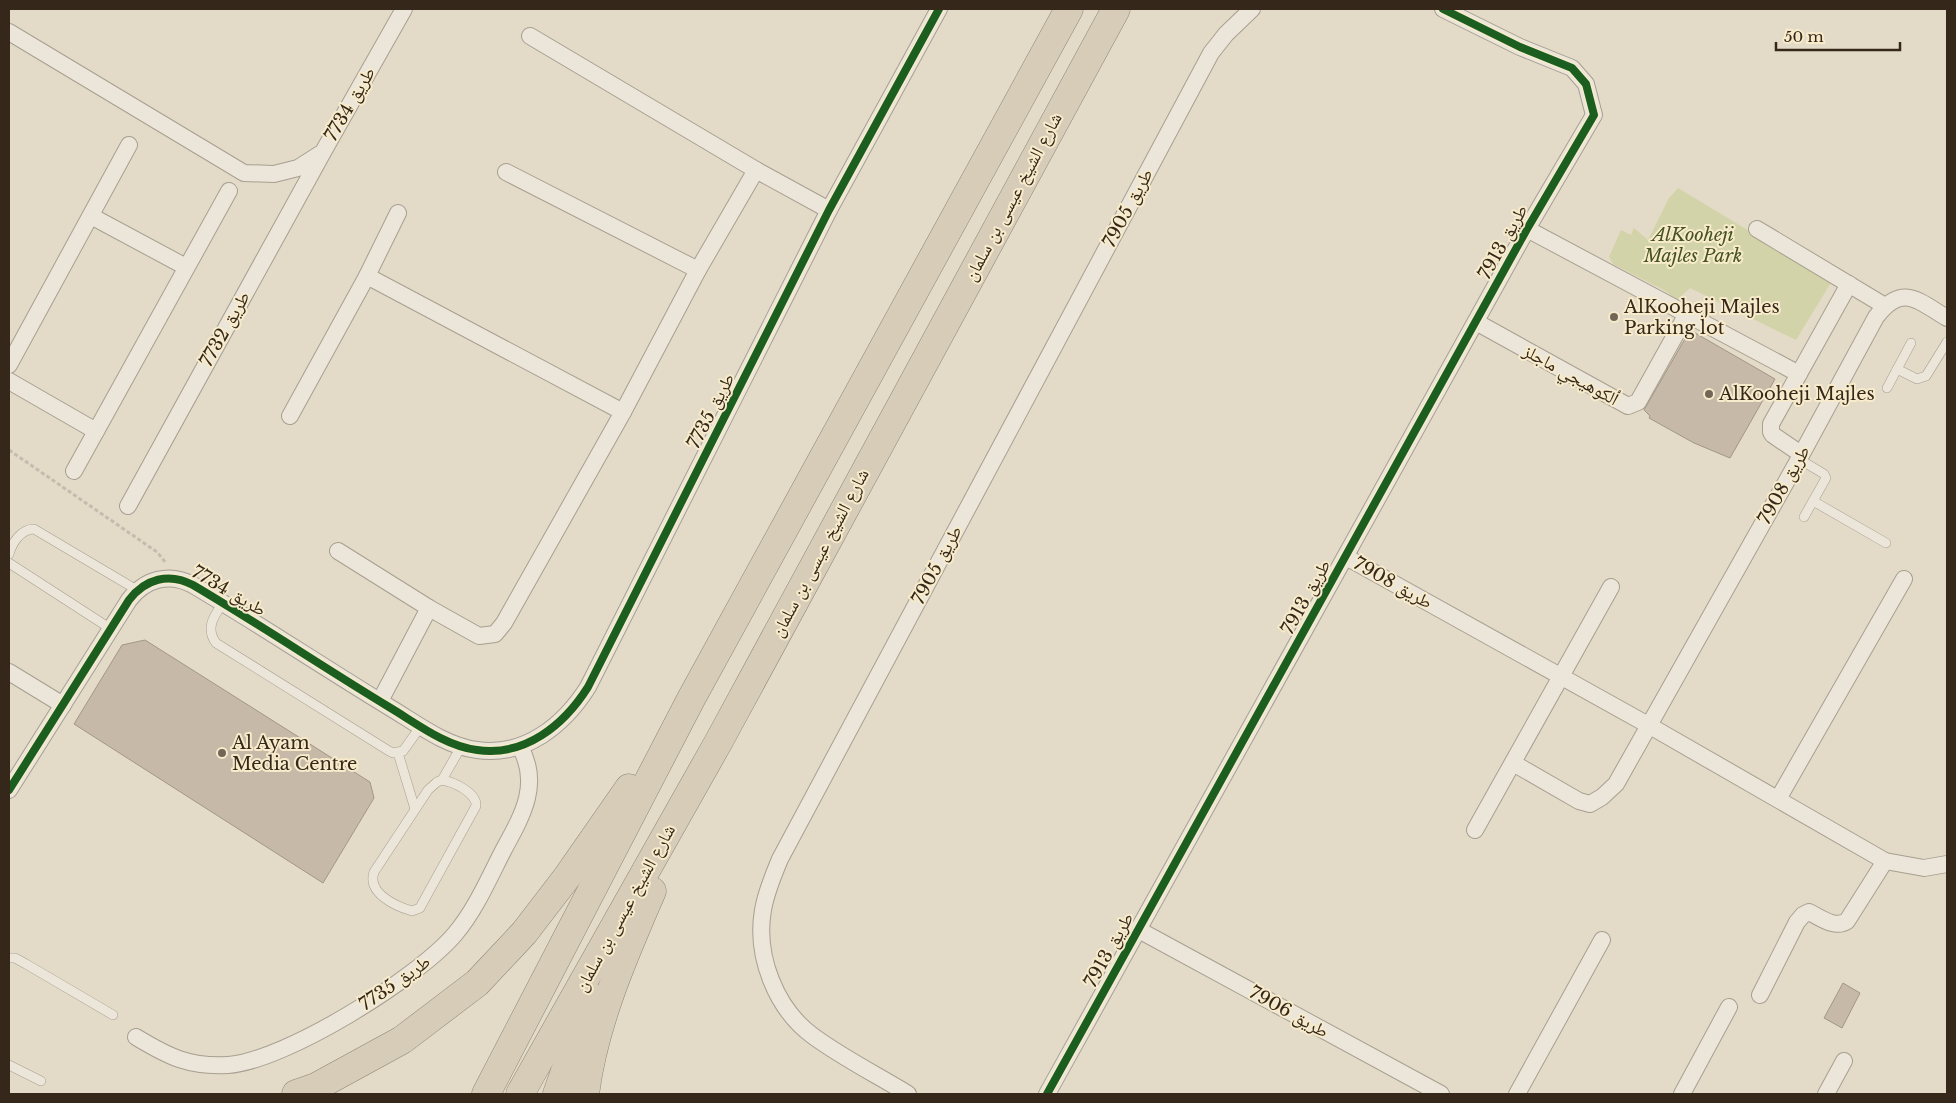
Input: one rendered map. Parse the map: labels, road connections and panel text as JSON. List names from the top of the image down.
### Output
{
  "streets": {
    "highway": ["شارع الشيخ عيسى بن سلمان"],
    "street": [
      "طريق 7734",
      "طريق 7905",
      "طريق 7913",
      "طريق 7732",
      "ألكوهيجي ماجلز",
      "طريق 7735",
      "طريق 7908",
      "طريق 7906"
    ]
  },
  "crossings": [
    ["طريق 7734", "طريق 7732"],
    ["طريق 7734", "طريق 7735"],
    ["طريق 7913", "ألكوهيجي ماجلز"],
    ["طريق 7913", "طريق 7908"],
    ["طريق 7913", "طريق 7906"]
  ],
  "parks": ["AlKooheji Majles Park"],
  "places": ["AlKooheji Majles Parking lot", "AlKooheji Majles", "Al Ayam Media Centre"],
  "scale_bar": "50 m"
}
